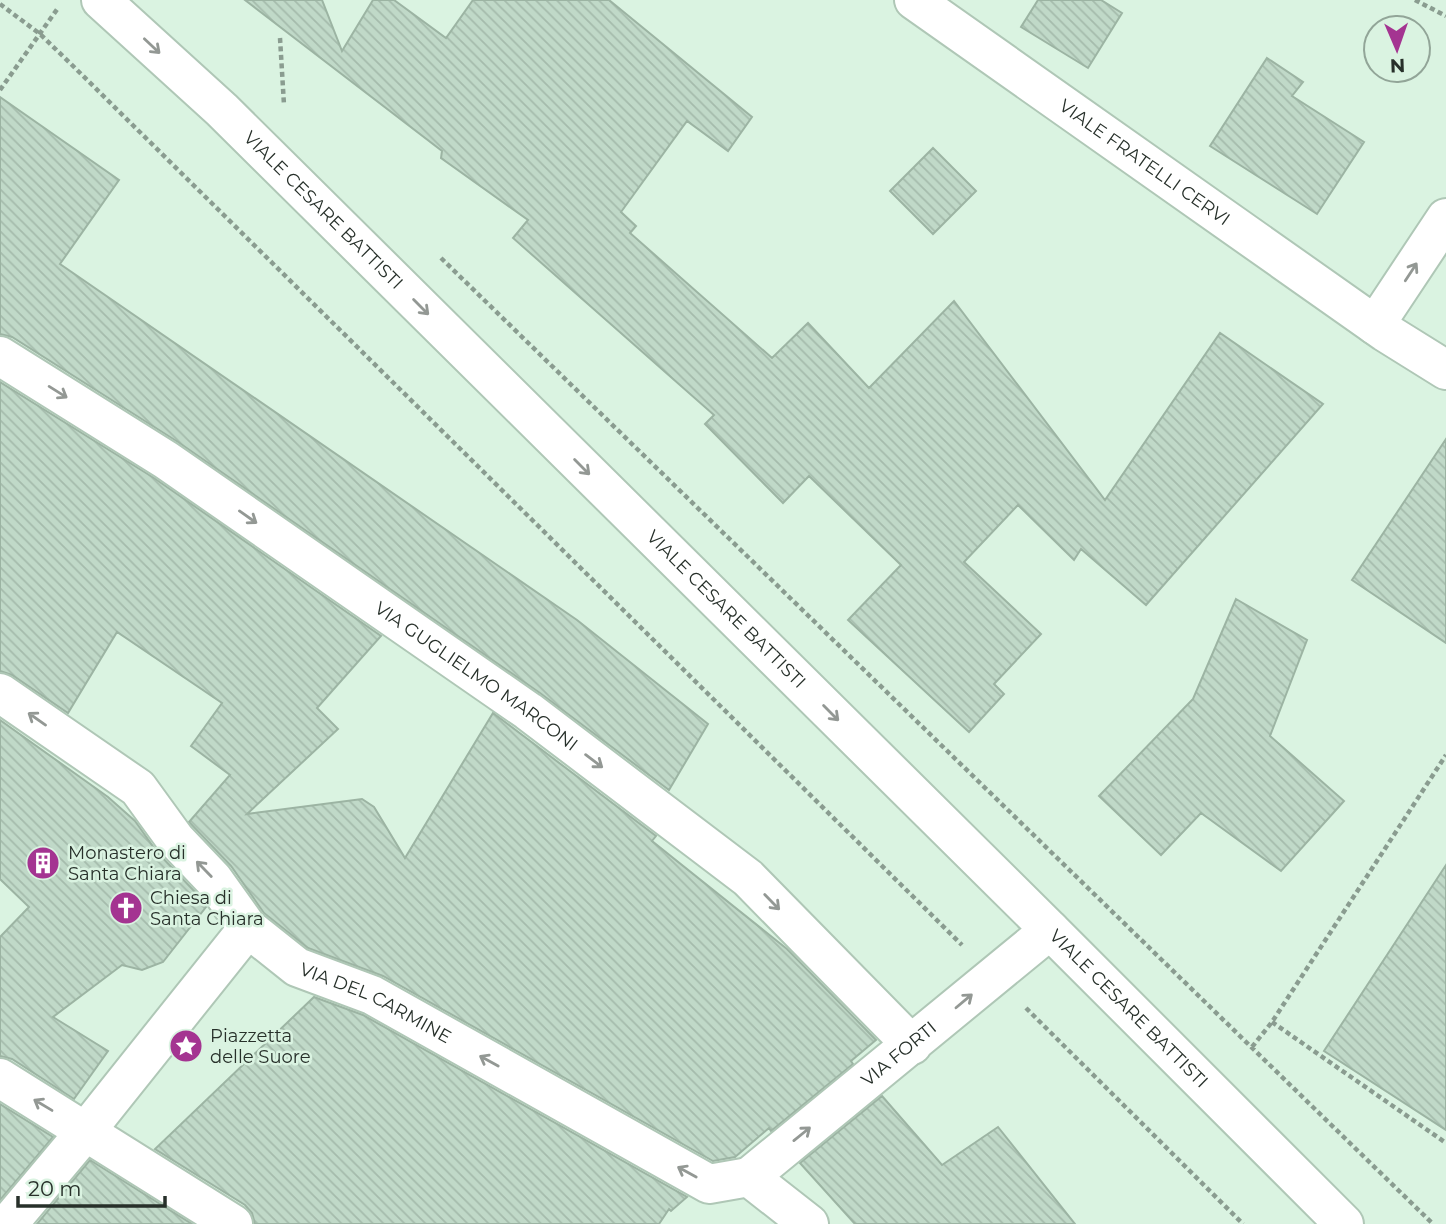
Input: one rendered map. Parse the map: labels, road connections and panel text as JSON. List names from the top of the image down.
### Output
{
  "streets": {
    "street": [
      "VIALE FRATELLI CERVI",
      "VIALE CESARE BATTISTI",
      "VIA GUGLIELMO MARCONI",
      "VIA DEL CARMINE",
      "VIA FORTI"
    ]
  },
  "crossings": [
    ["VIALE CESARE BATTISTI", "VIA FORTI"],
    ["VIA GUGLIELMO MARCONI", "VIA FORTI"],
    ["VIA DEL CARMINE", "VIA FORTI"]
  ],
  "one_way": [
    "VIALE CESARE BATTISTI",
    "VIA GUGLIELMO MARCONI",
    "VIA DEL CARMINE",
    "VIA FORTI"
  ],
  "places": {
    "building": ["Monastero di Santa Chiara"],
    "church": ["Chiesa di Santa Chiara"],
    "place": ["Piazzetta delle Suore"]
  },
  "scale_bar": "20 m",
  "north": "bottom"
}
